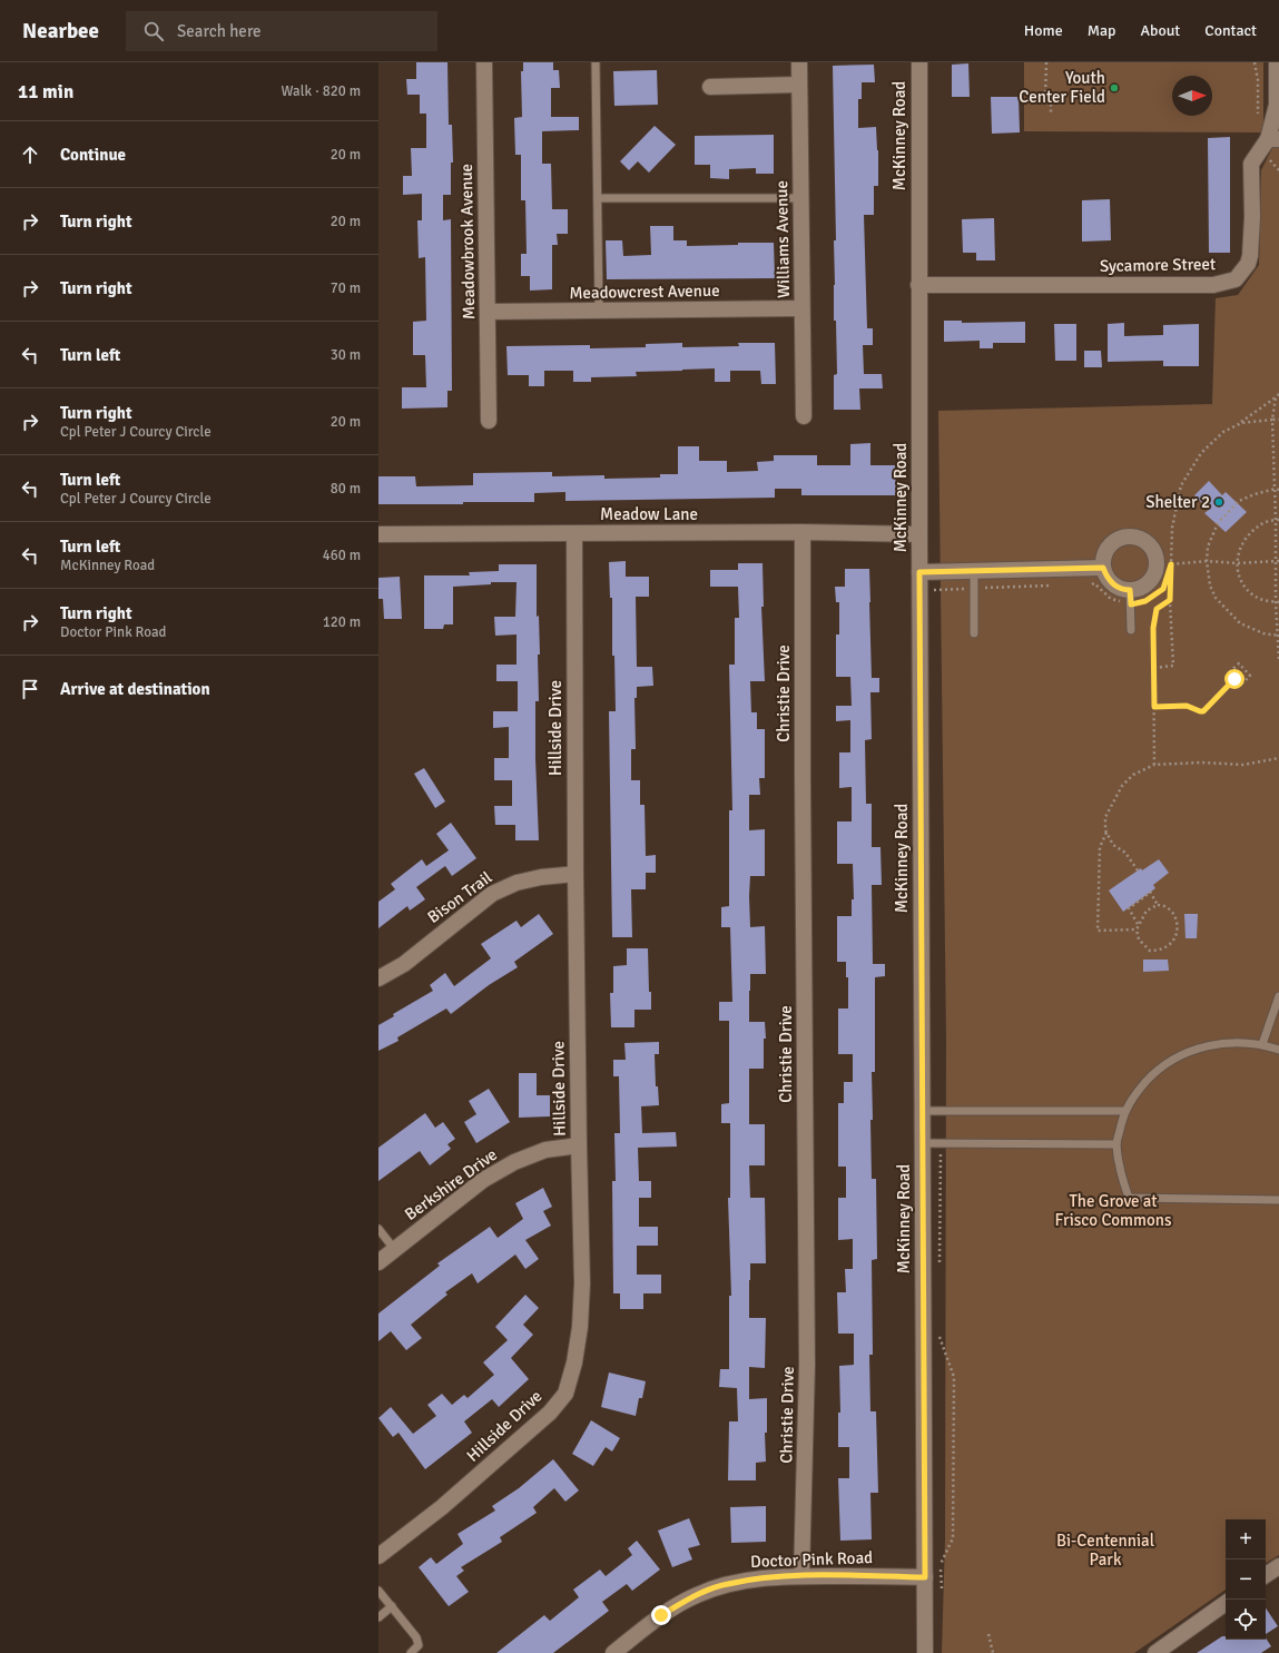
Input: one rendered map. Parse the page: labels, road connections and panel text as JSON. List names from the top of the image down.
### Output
{
  "streets": {
    "street": [
      "McKinney Road",
      "Williams Avenue",
      "Meadowbrook Avenue",
      "Sycamore Street",
      "Meadowcrest Avenue",
      "Meadow Lane",
      "Christie Drive",
      "Hillside Drive",
      "Bison Trail",
      "Berkshire Drive",
      "Doctor Pink Road"
    ]
  },
  "crossings": [
    ["McKinney Road", "Sycamore Street"],
    ["McKinney Road", "Meadow Lane"],
    ["McKinney Road", "Doctor Pink Road"],
    ["Williams Avenue", "Meadowcrest Avenue"],
    ["Meadowbrook Avenue", "Meadowcrest Avenue"],
    ["Meadow Lane", "Christie Drive"],
    ["Meadow Lane", "Hillside Drive"],
    ["Christie Drive", "Doctor Pink Road"],
    ["Hillside Drive", "Bison Trail"],
    ["Hillside Drive", "Berkshire Drive"]
  ],
  "parks": ["The Grove at Frisco Commons", "Bi-Centennial Park"],
  "places": ["Youth Center Field", "Shelter 2"],
  "north": "right",
  "page": {
    "header": "Nearbee",
    "search": "Search here",
    "nav": [
      "Home",
      "Map",
      "About",
      "Contact"
    ],
    "heading": ["11 min", "Walk · 820 m"],
    "list": [
      ["Continue", "20 m"],
      ["Turn right", "20 m"],
      ["Turn right", "70 m"],
      ["Turn left", "30 m"],
      ["Turn right", "Cpl Peter J Courcy Circle", "20 m"],
      ["Turn left", "Cpl Peter J Courcy Circle", "80 m"],
      ["Turn left", "McKinney Road", "460 m"],
      ["Turn right", "Doctor Pink Road", "120 m"],
      "Arrive at destination"
    ],
    "map_buttons": ["+", "−"]
  }
}
